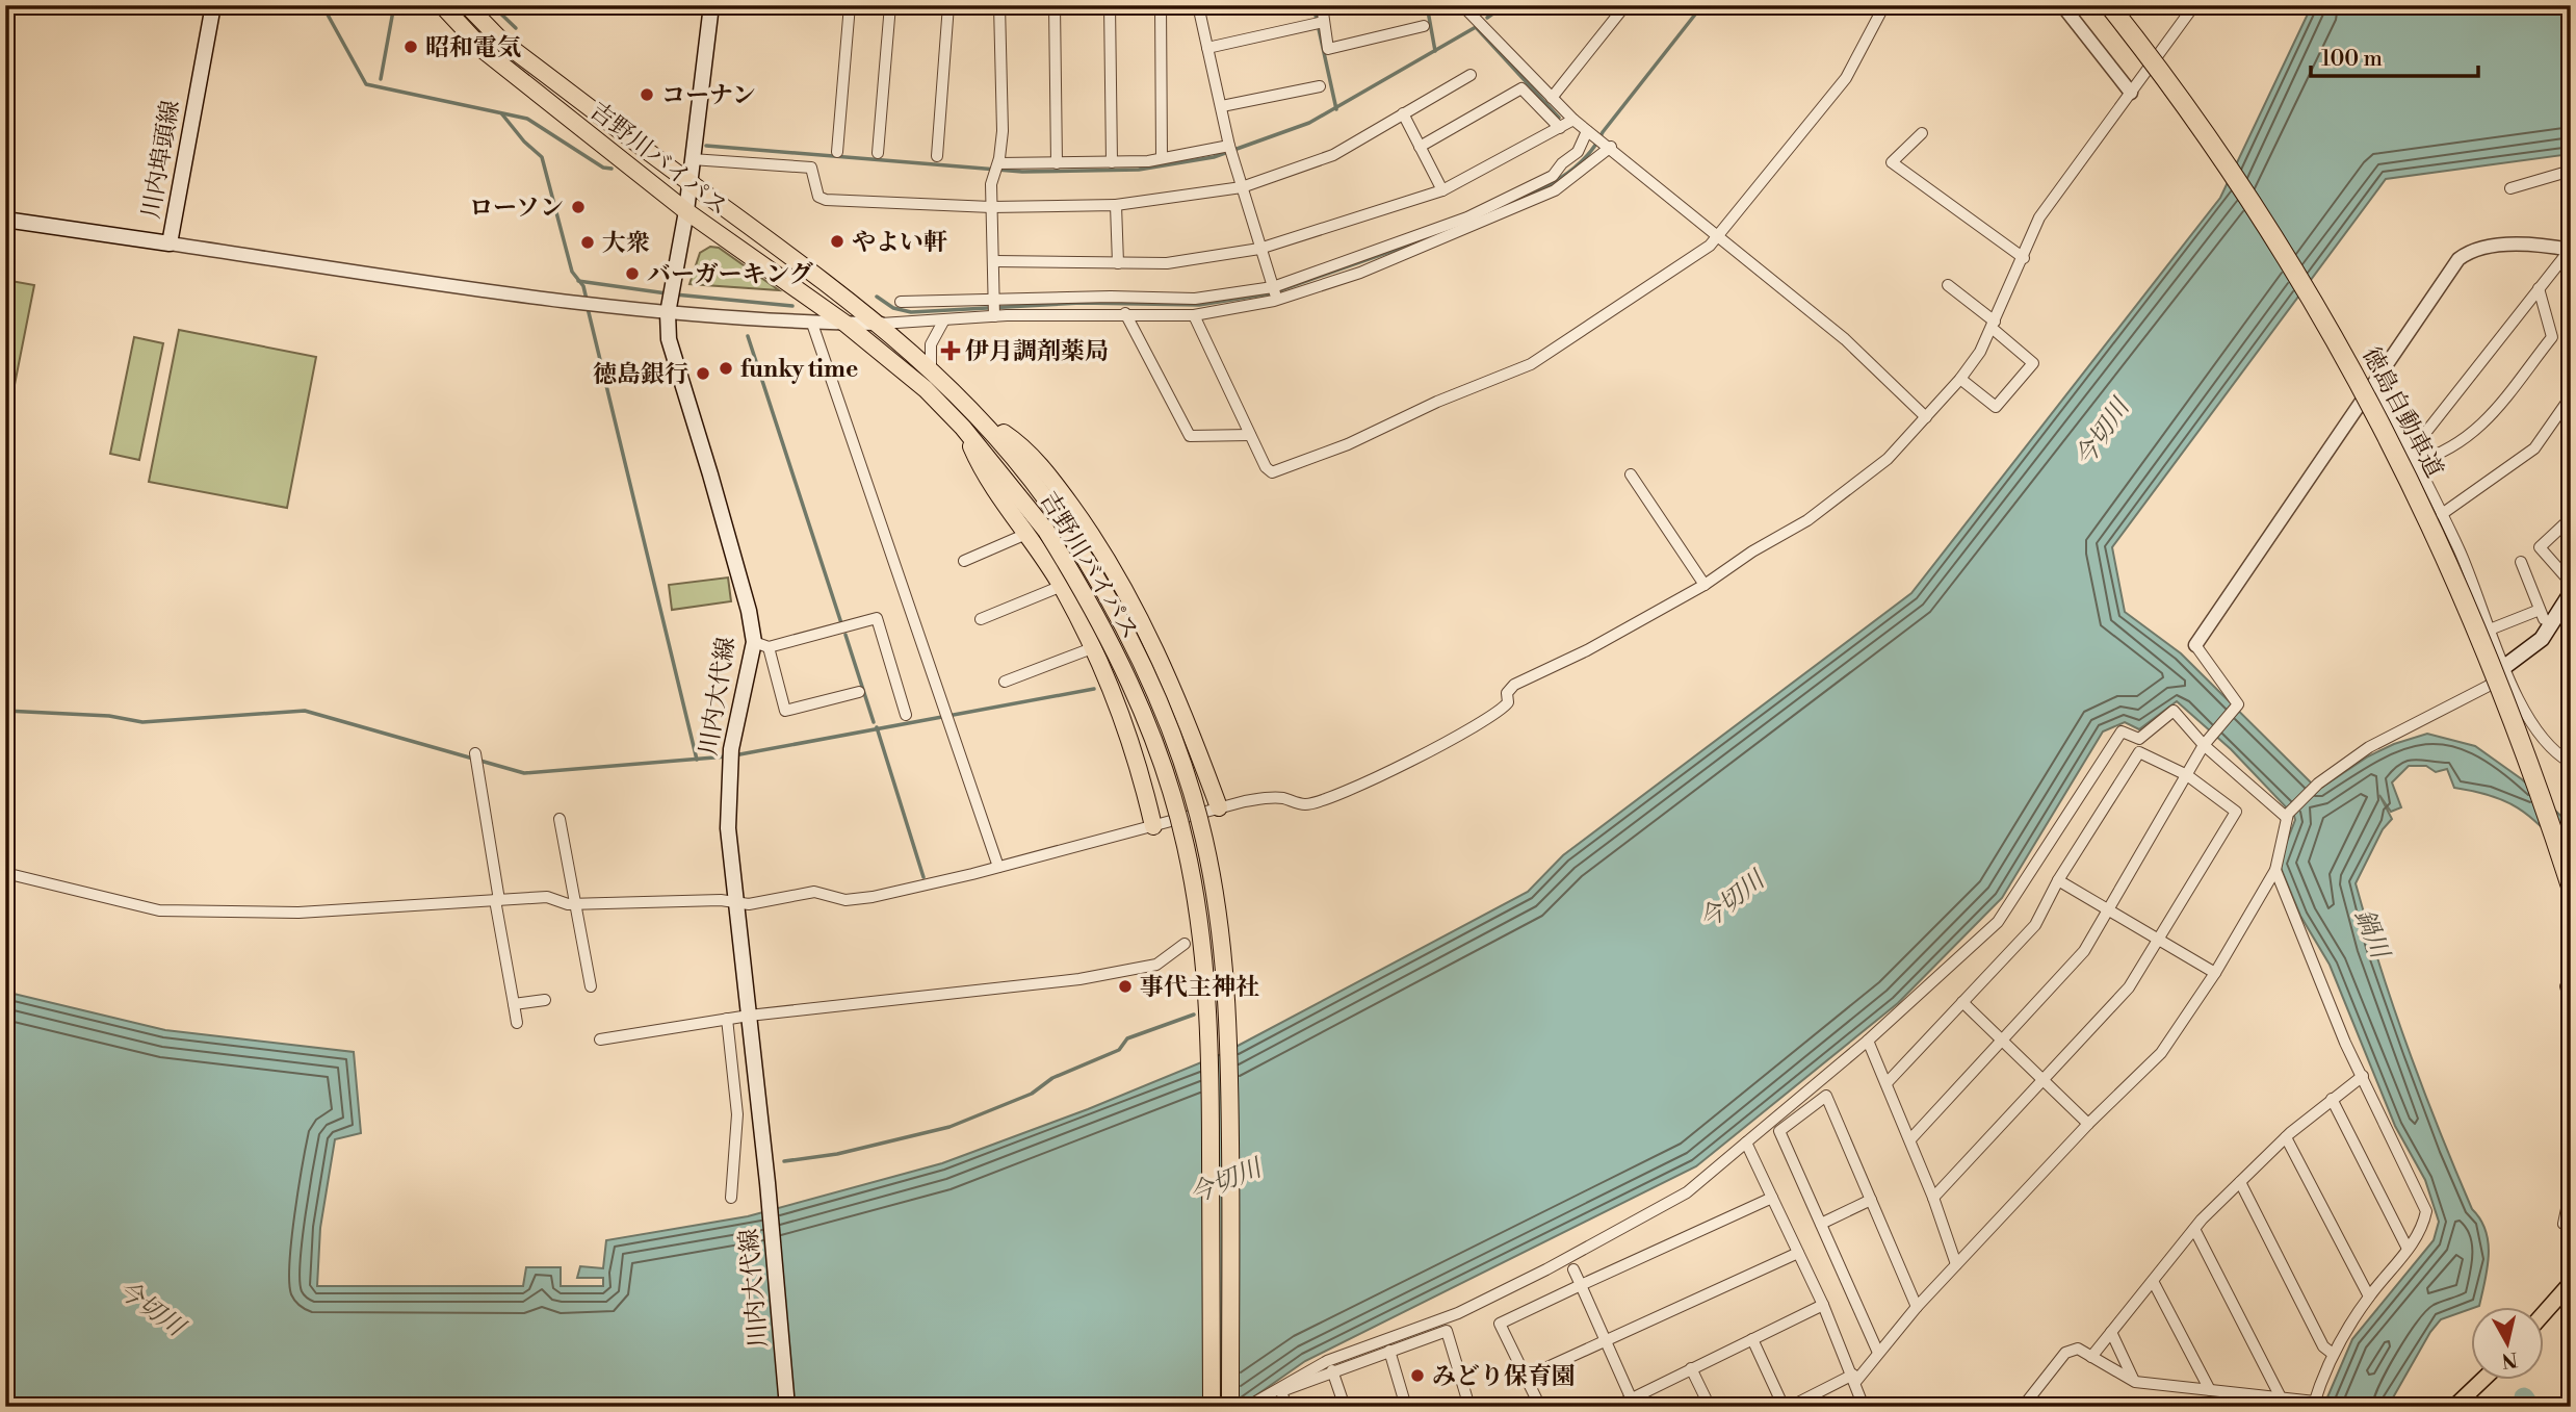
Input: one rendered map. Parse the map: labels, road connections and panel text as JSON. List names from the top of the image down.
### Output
{
  "streets": {
    "highway": ["吉野川バイパス", "徳島自動車道"],
    "main road": ["川内埠頭線", "川内大代線"]
  },
  "crossings": [
    ["吉野川バイパス", "川内大代線"]
  ],
  "water": ["今切川", "鍋川"],
  "places": {
    "other": [
      "昭和電気",
      "コーナン",
      "ローソン",
      "やよい軒",
      "大衆",
      "バーガーキング",
      "funky time",
      "徳島銀行",
      "事代主神社",
      "みどり保育園"
    ],
    "health": ["伊月調剤薬局"]
  },
  "scale_bar": "100 m",
  "north": "bottom"
}
